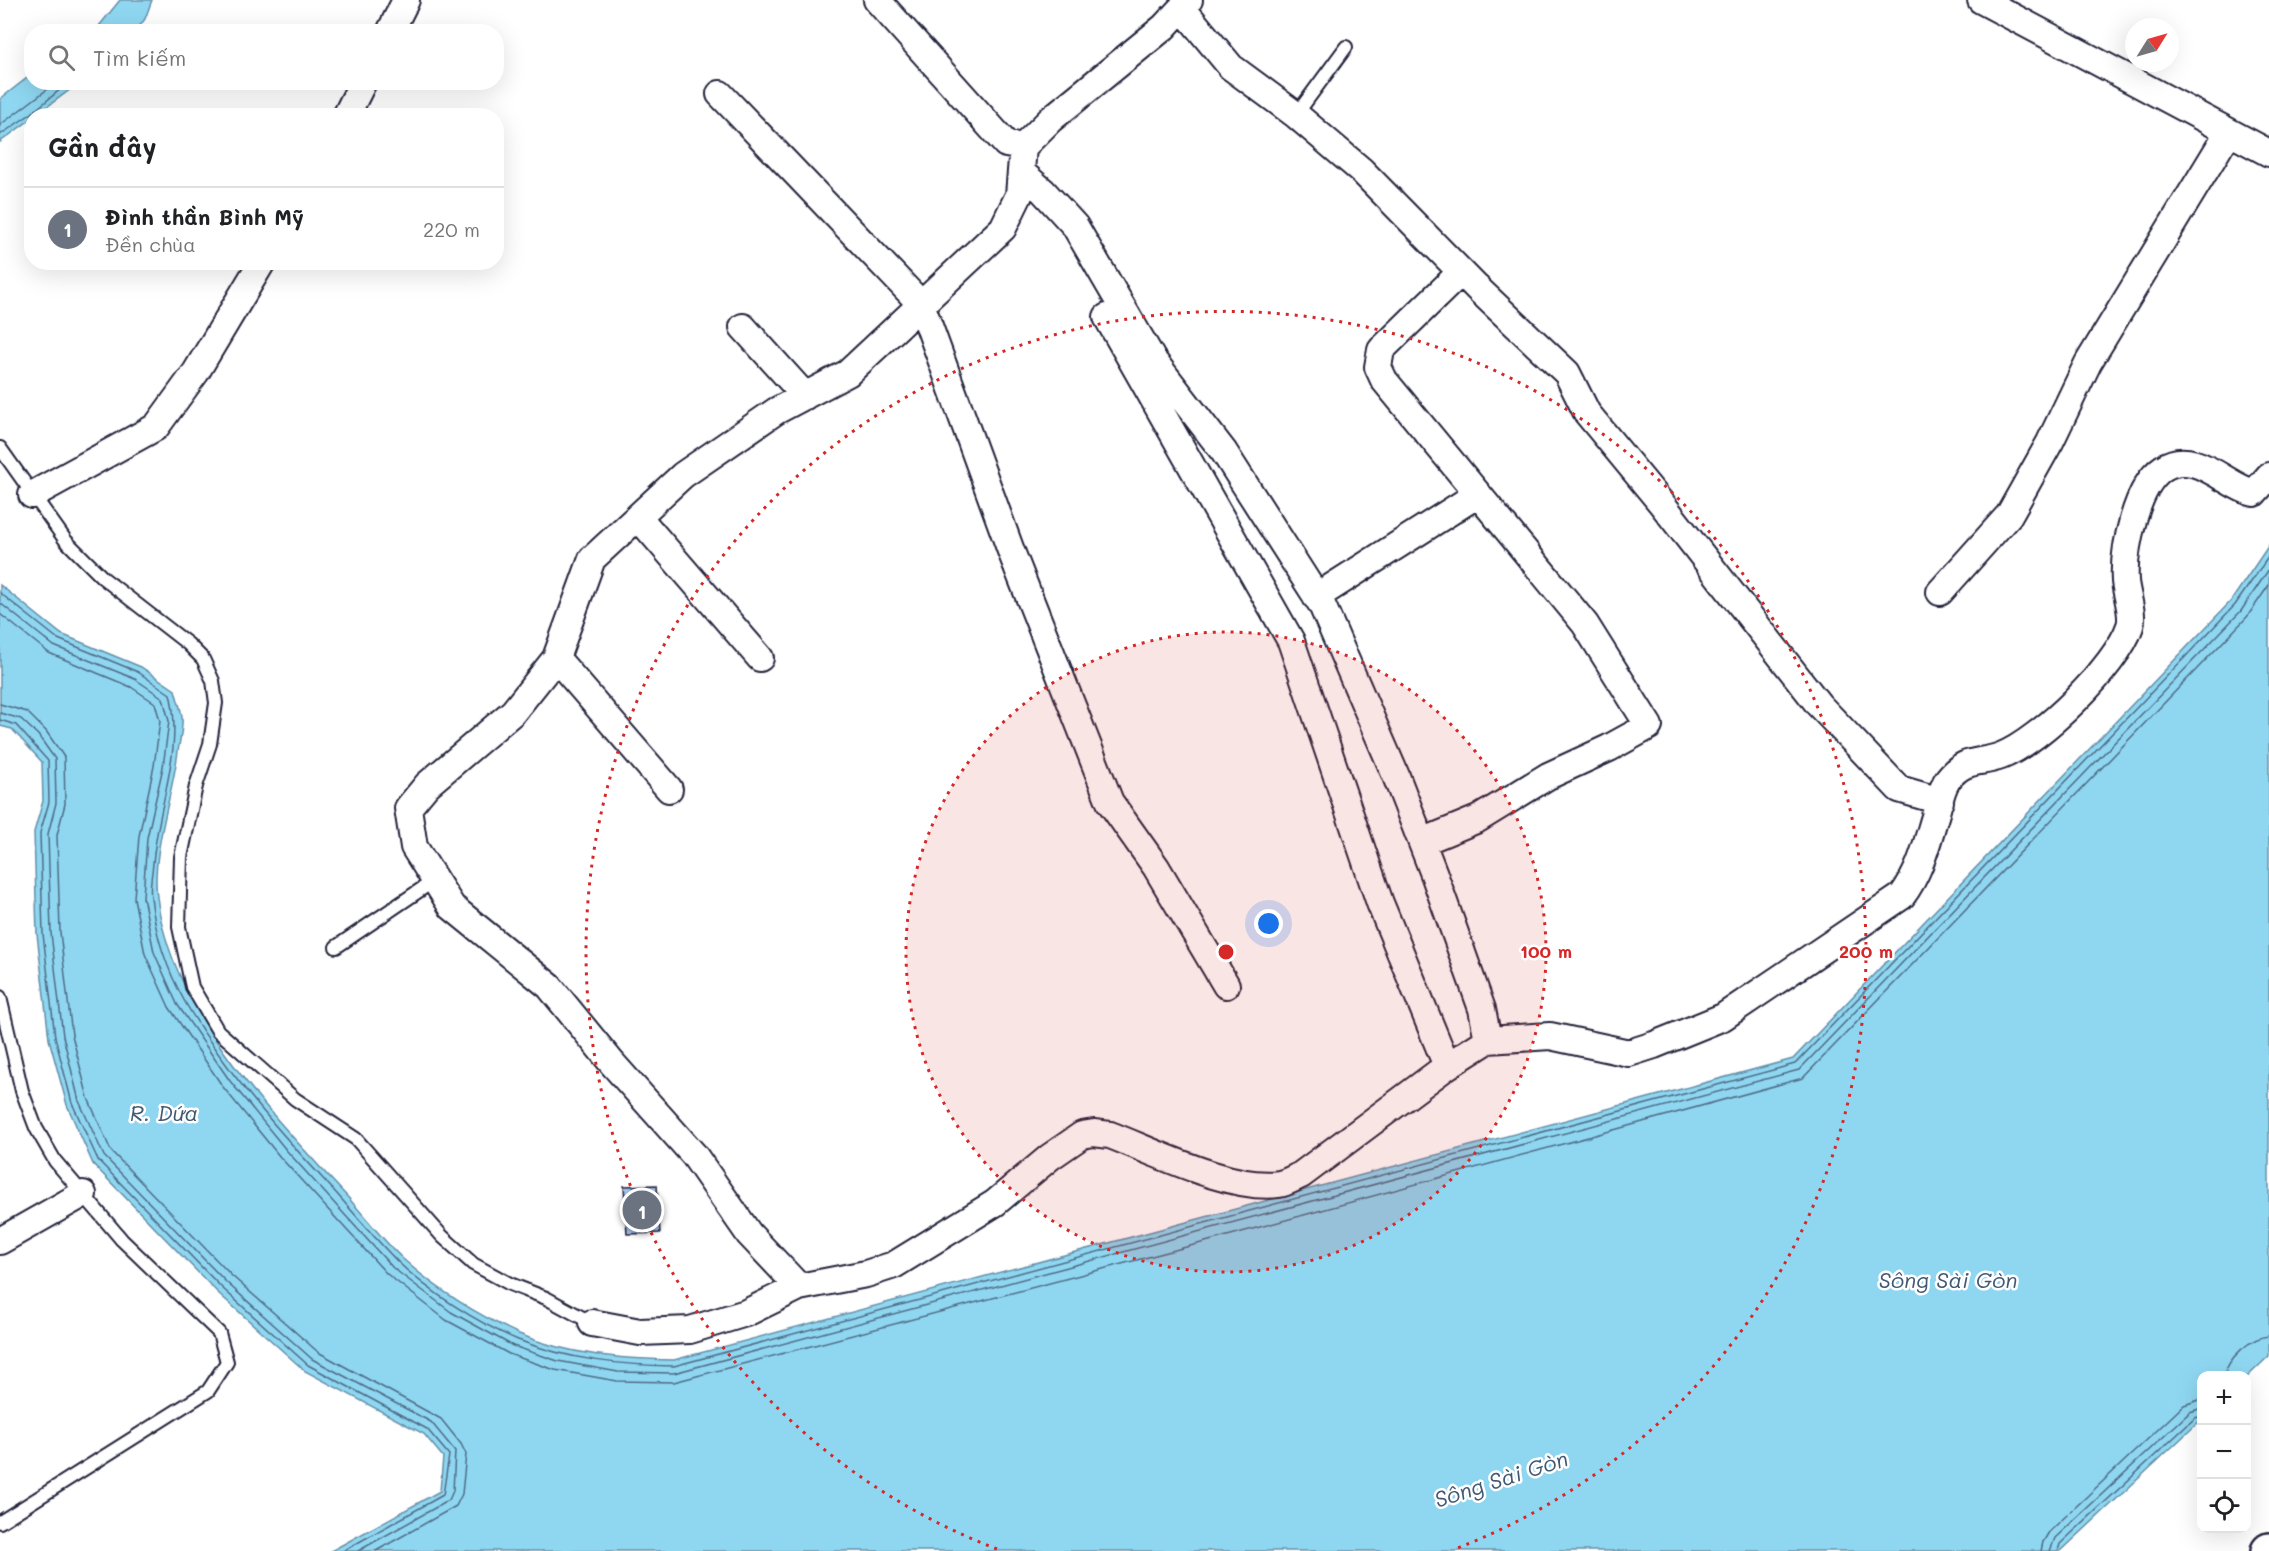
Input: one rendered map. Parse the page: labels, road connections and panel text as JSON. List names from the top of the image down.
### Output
{
  "water": ["R. Dứa", "Sông Sài Gòn"],
  "north": "top right",
  "page": {
    "search": "Tìm kiếm",
    "heading": "Gần đây",
    "list": [
      {
        "mark": "1",
        "name": "Đình thần Bình Mỹ",
        "note": "Đền chùa",
        "value": "220 m"
      }
    ],
    "pins": "1",
    "map_buttons": ["+", "−"]
  },
  "rings": ["100 m", "200 m"]
}
